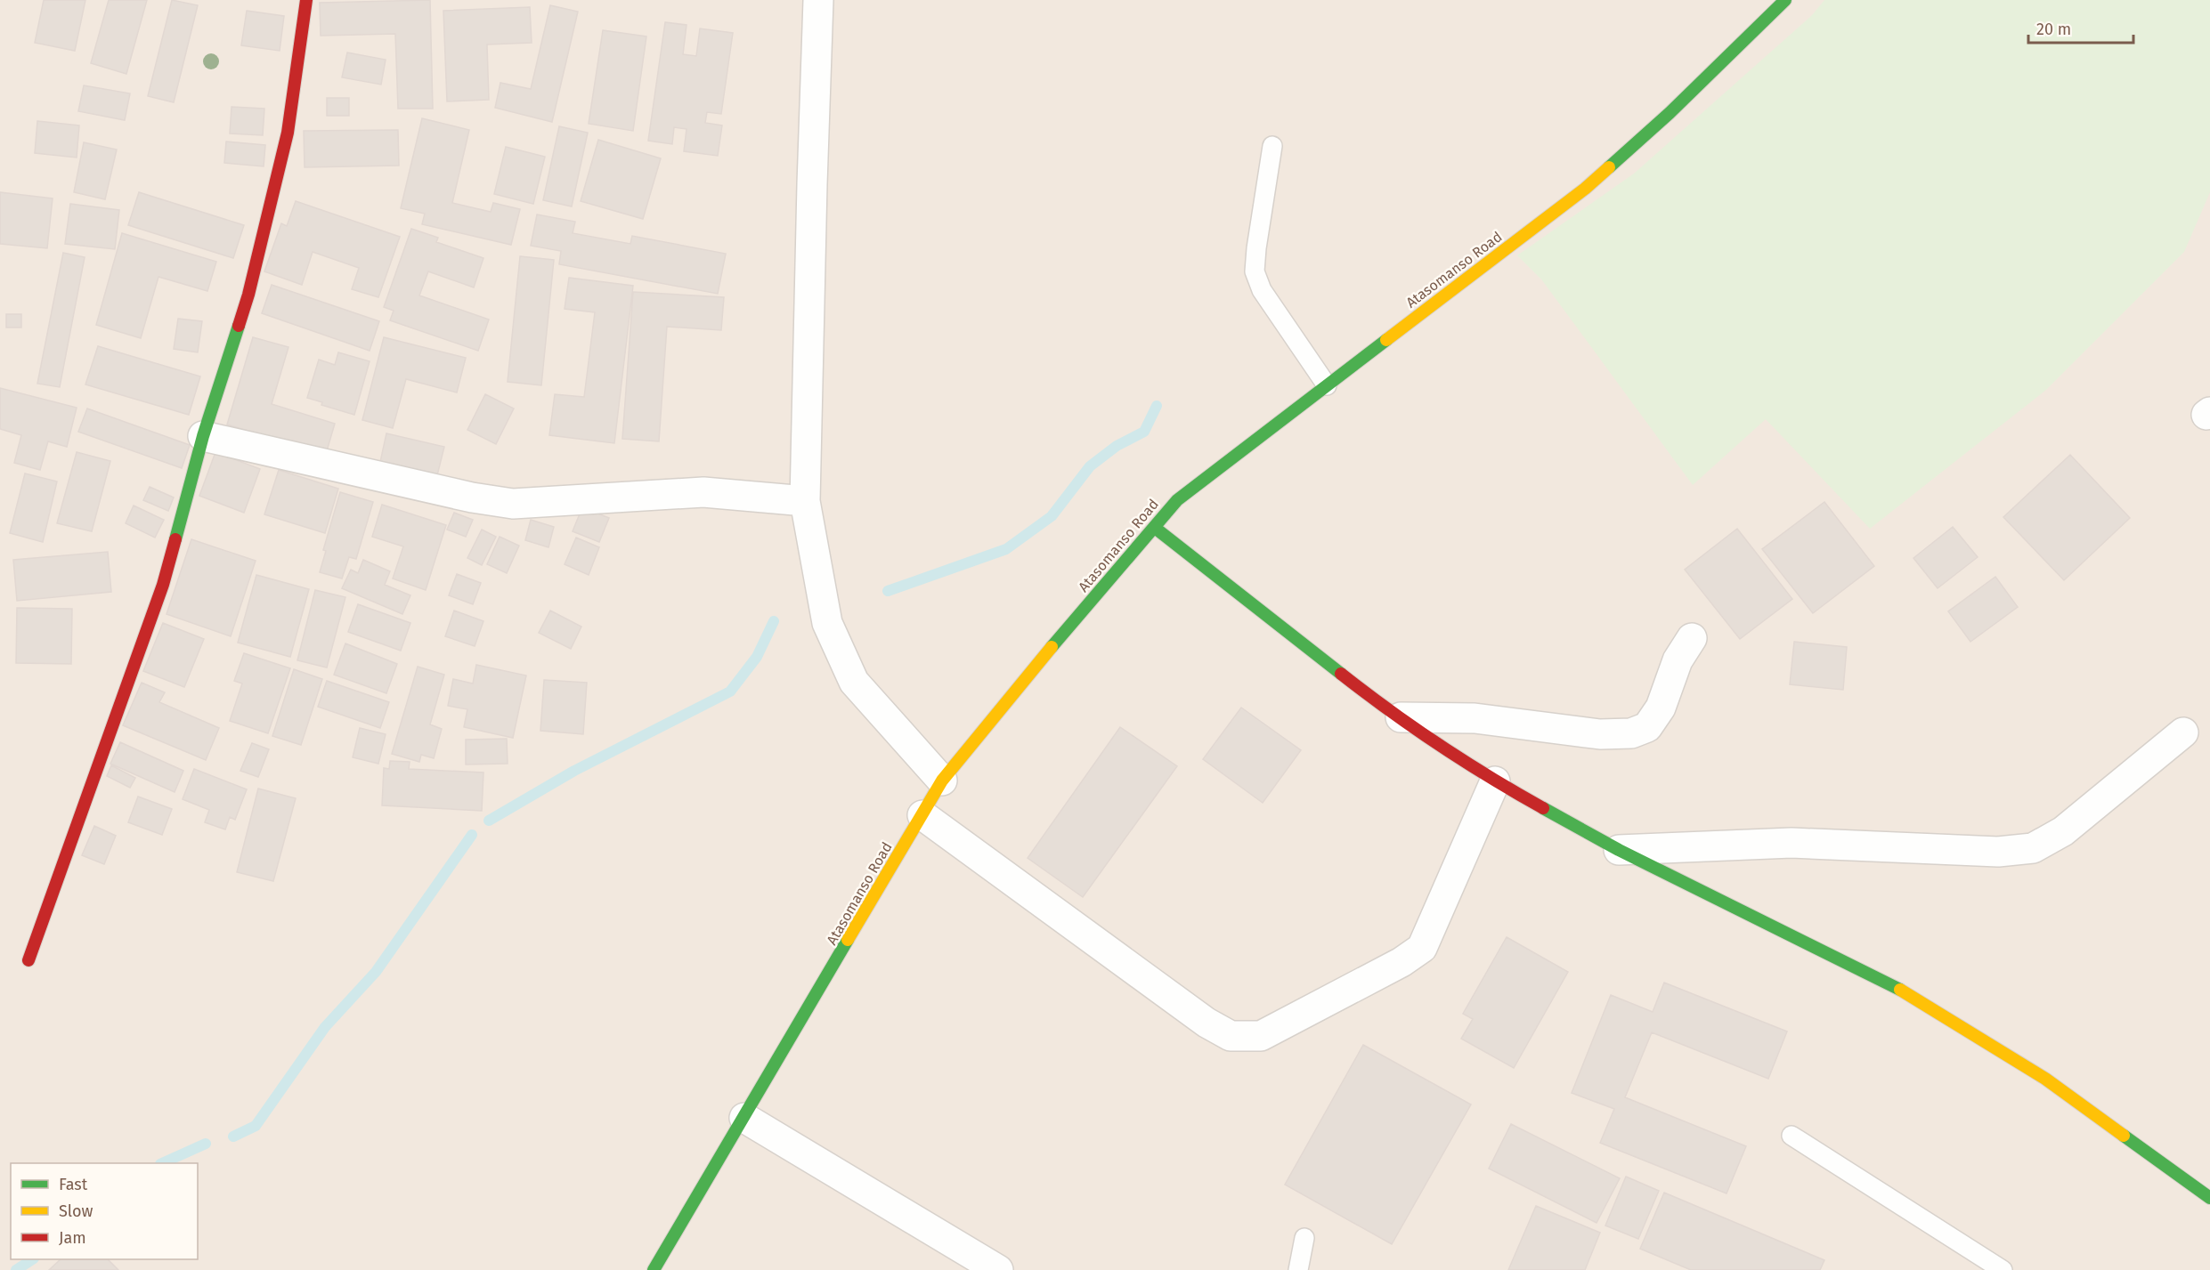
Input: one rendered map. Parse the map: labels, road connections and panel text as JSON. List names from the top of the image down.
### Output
{
  "streets": {
    "street": ["Atasomanso Road"]
  },
  "legend": ["Fast", "Slow", "Jam"],
  "scale_bar": "20 m"
}
